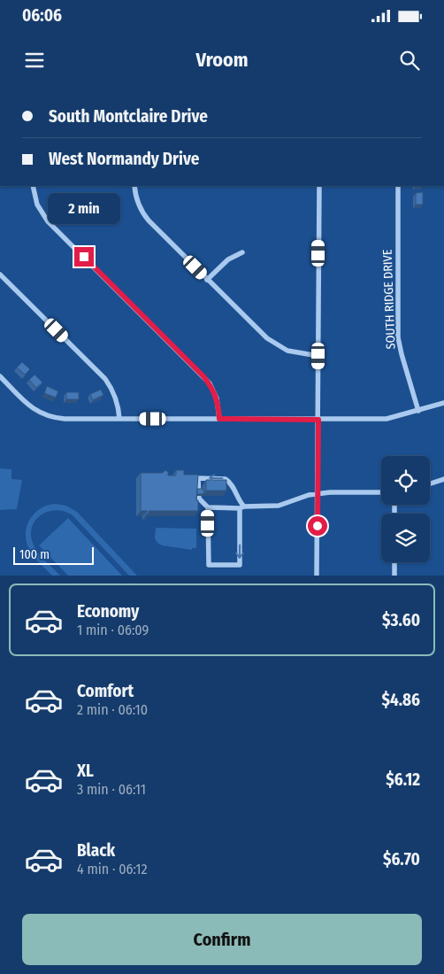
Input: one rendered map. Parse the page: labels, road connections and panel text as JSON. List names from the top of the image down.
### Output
{
  "streets": {
    "street": ["SOUTH RIDGE DRIVE"]
  },
  "scale_bar": "100 m",
  "page": {
    "status": "06:06",
    "header": "Vroom",
    "banner": ["South Montclaire Drive", "West Normandy Drive"],
    "bubble": "2 min",
    "scale": "100 m",
    "list": [
      {
        "name": "Economy",
        "note": "1 min · 06:09",
        "value": "$3.60"
      },
      {
        "name": "Comfort",
        "note": "2 min · 06:10",
        "value": "$4.86"
      },
      {
        "name": "XL",
        "note": "3 min · 06:11",
        "value": "$6.12"
      },
      {
        "name": "Black",
        "note": "4 min · 06:12",
        "value": "$6.70"
      }
    ],
    "buttons": "Confirm"
  }
}
